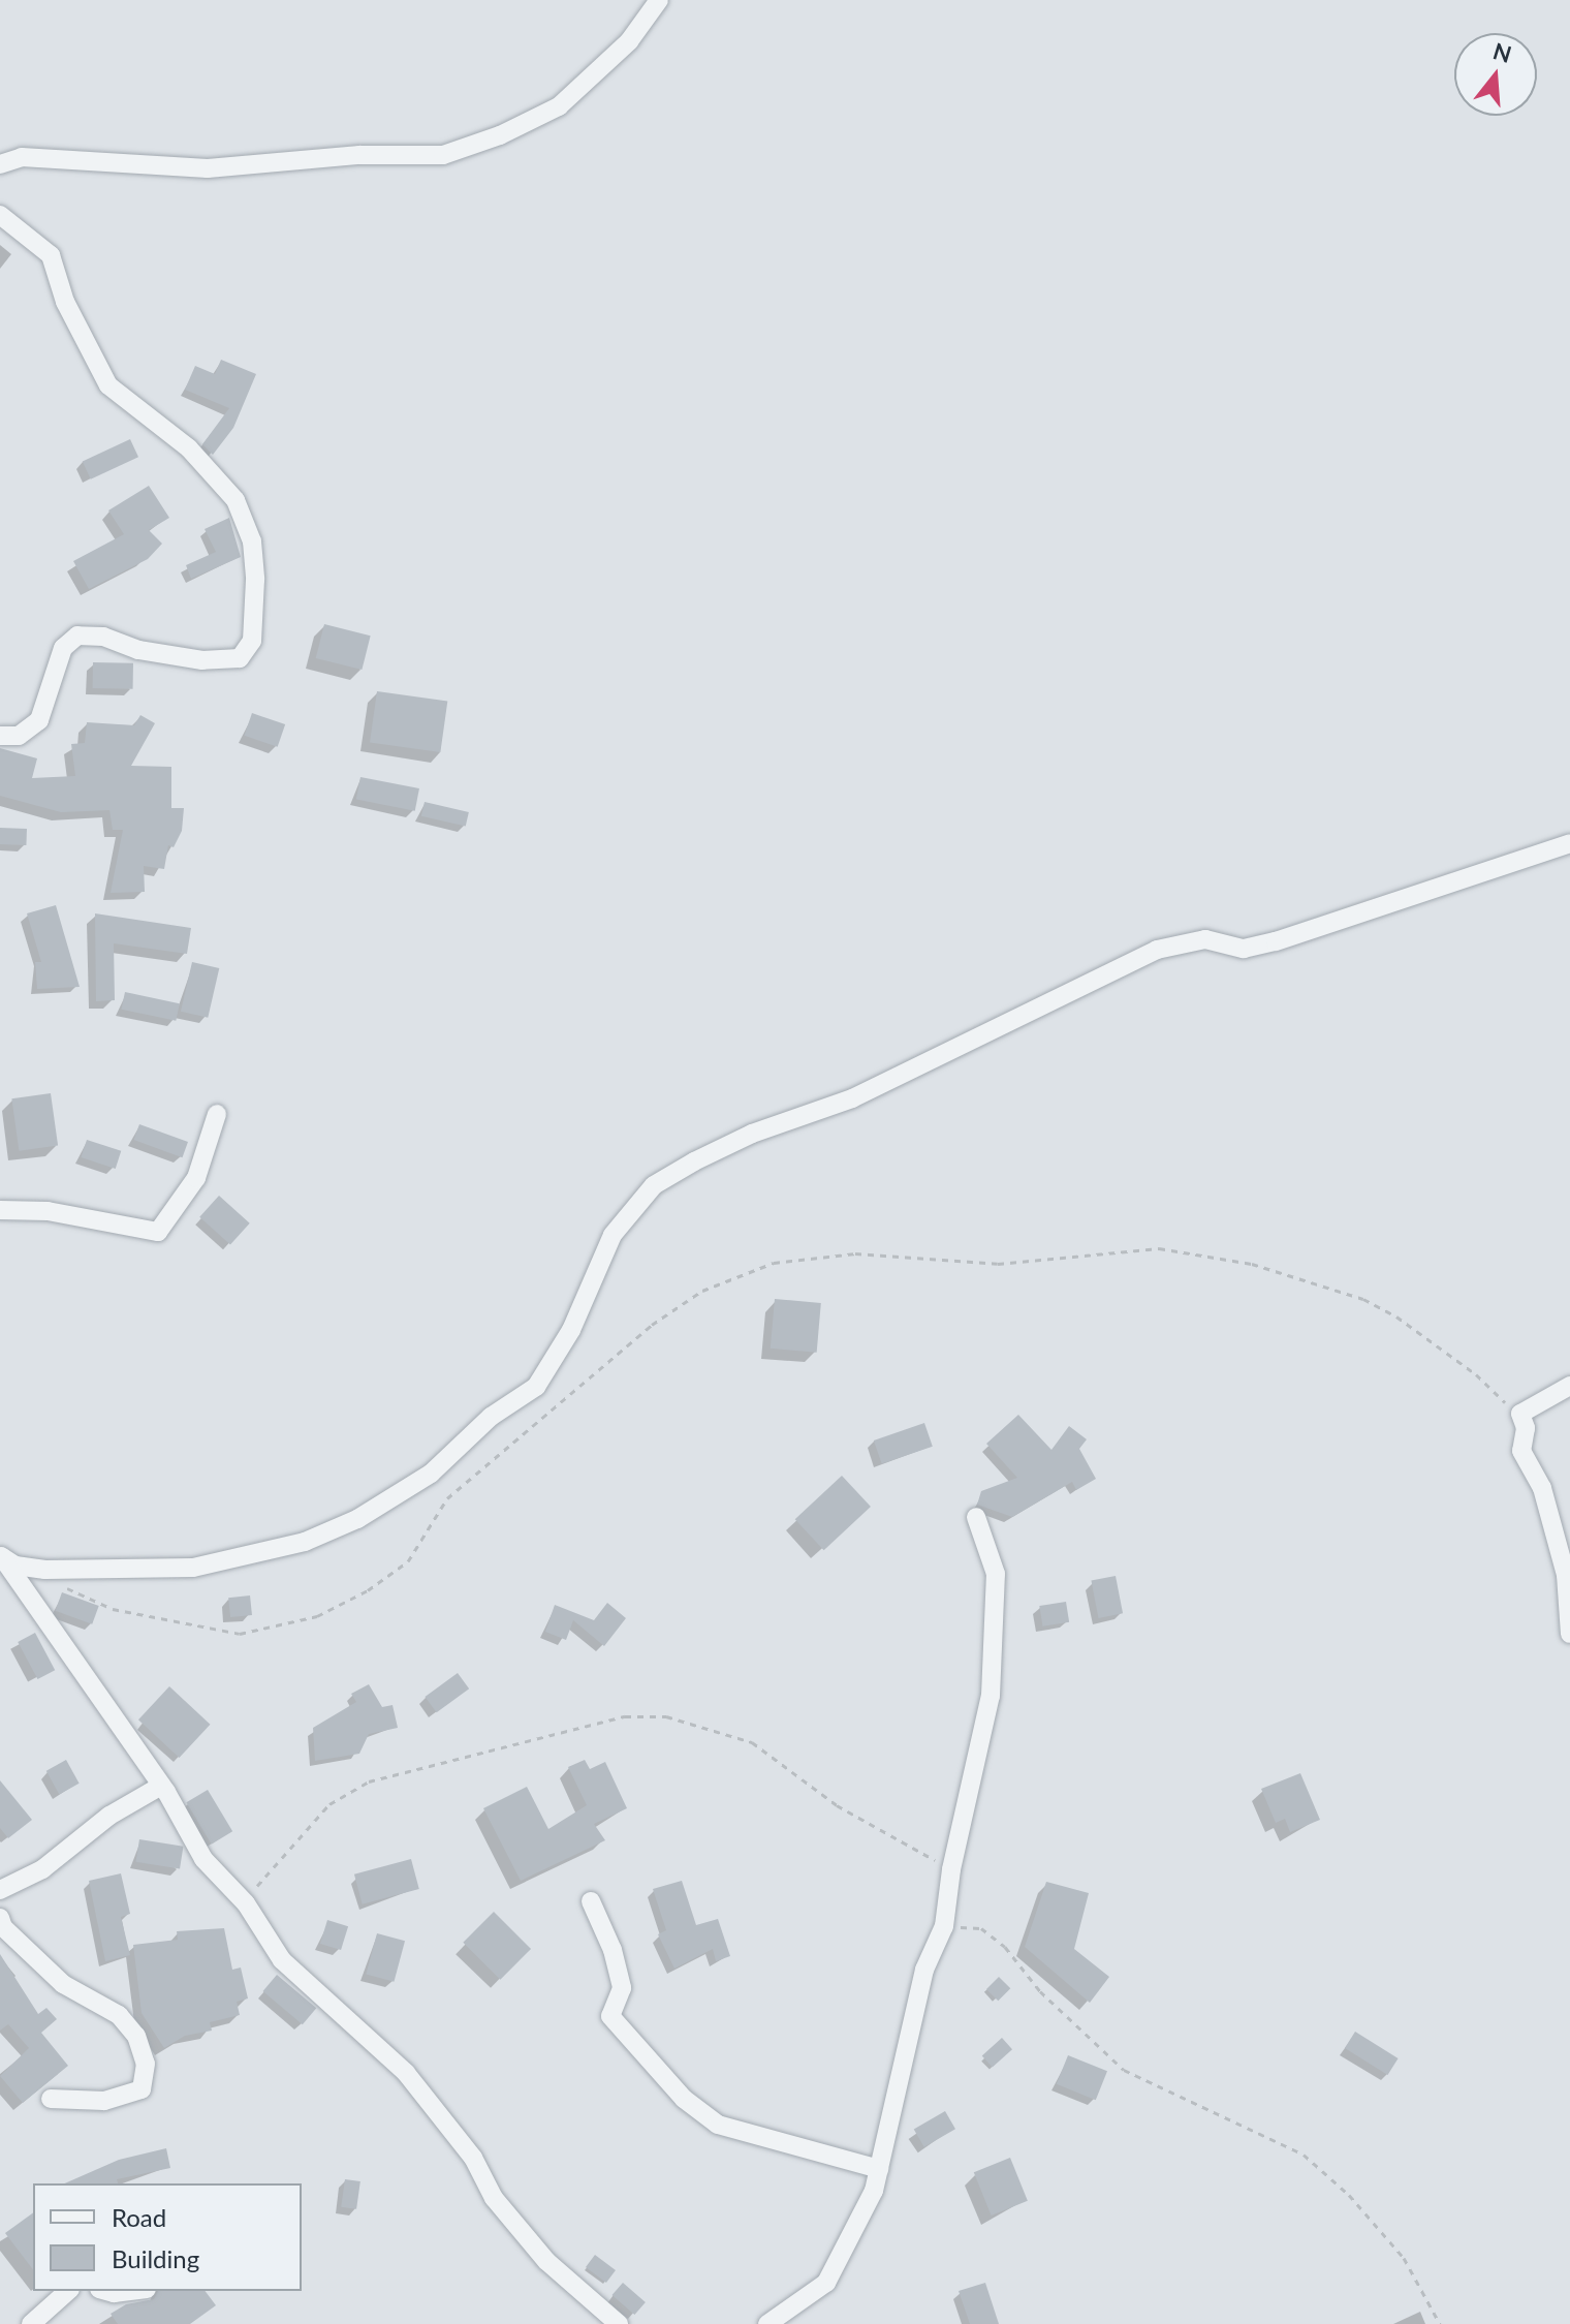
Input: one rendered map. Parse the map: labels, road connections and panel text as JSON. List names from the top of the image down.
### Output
{
  "legend": ["Road", "Building"],
  "north": "top"
}
